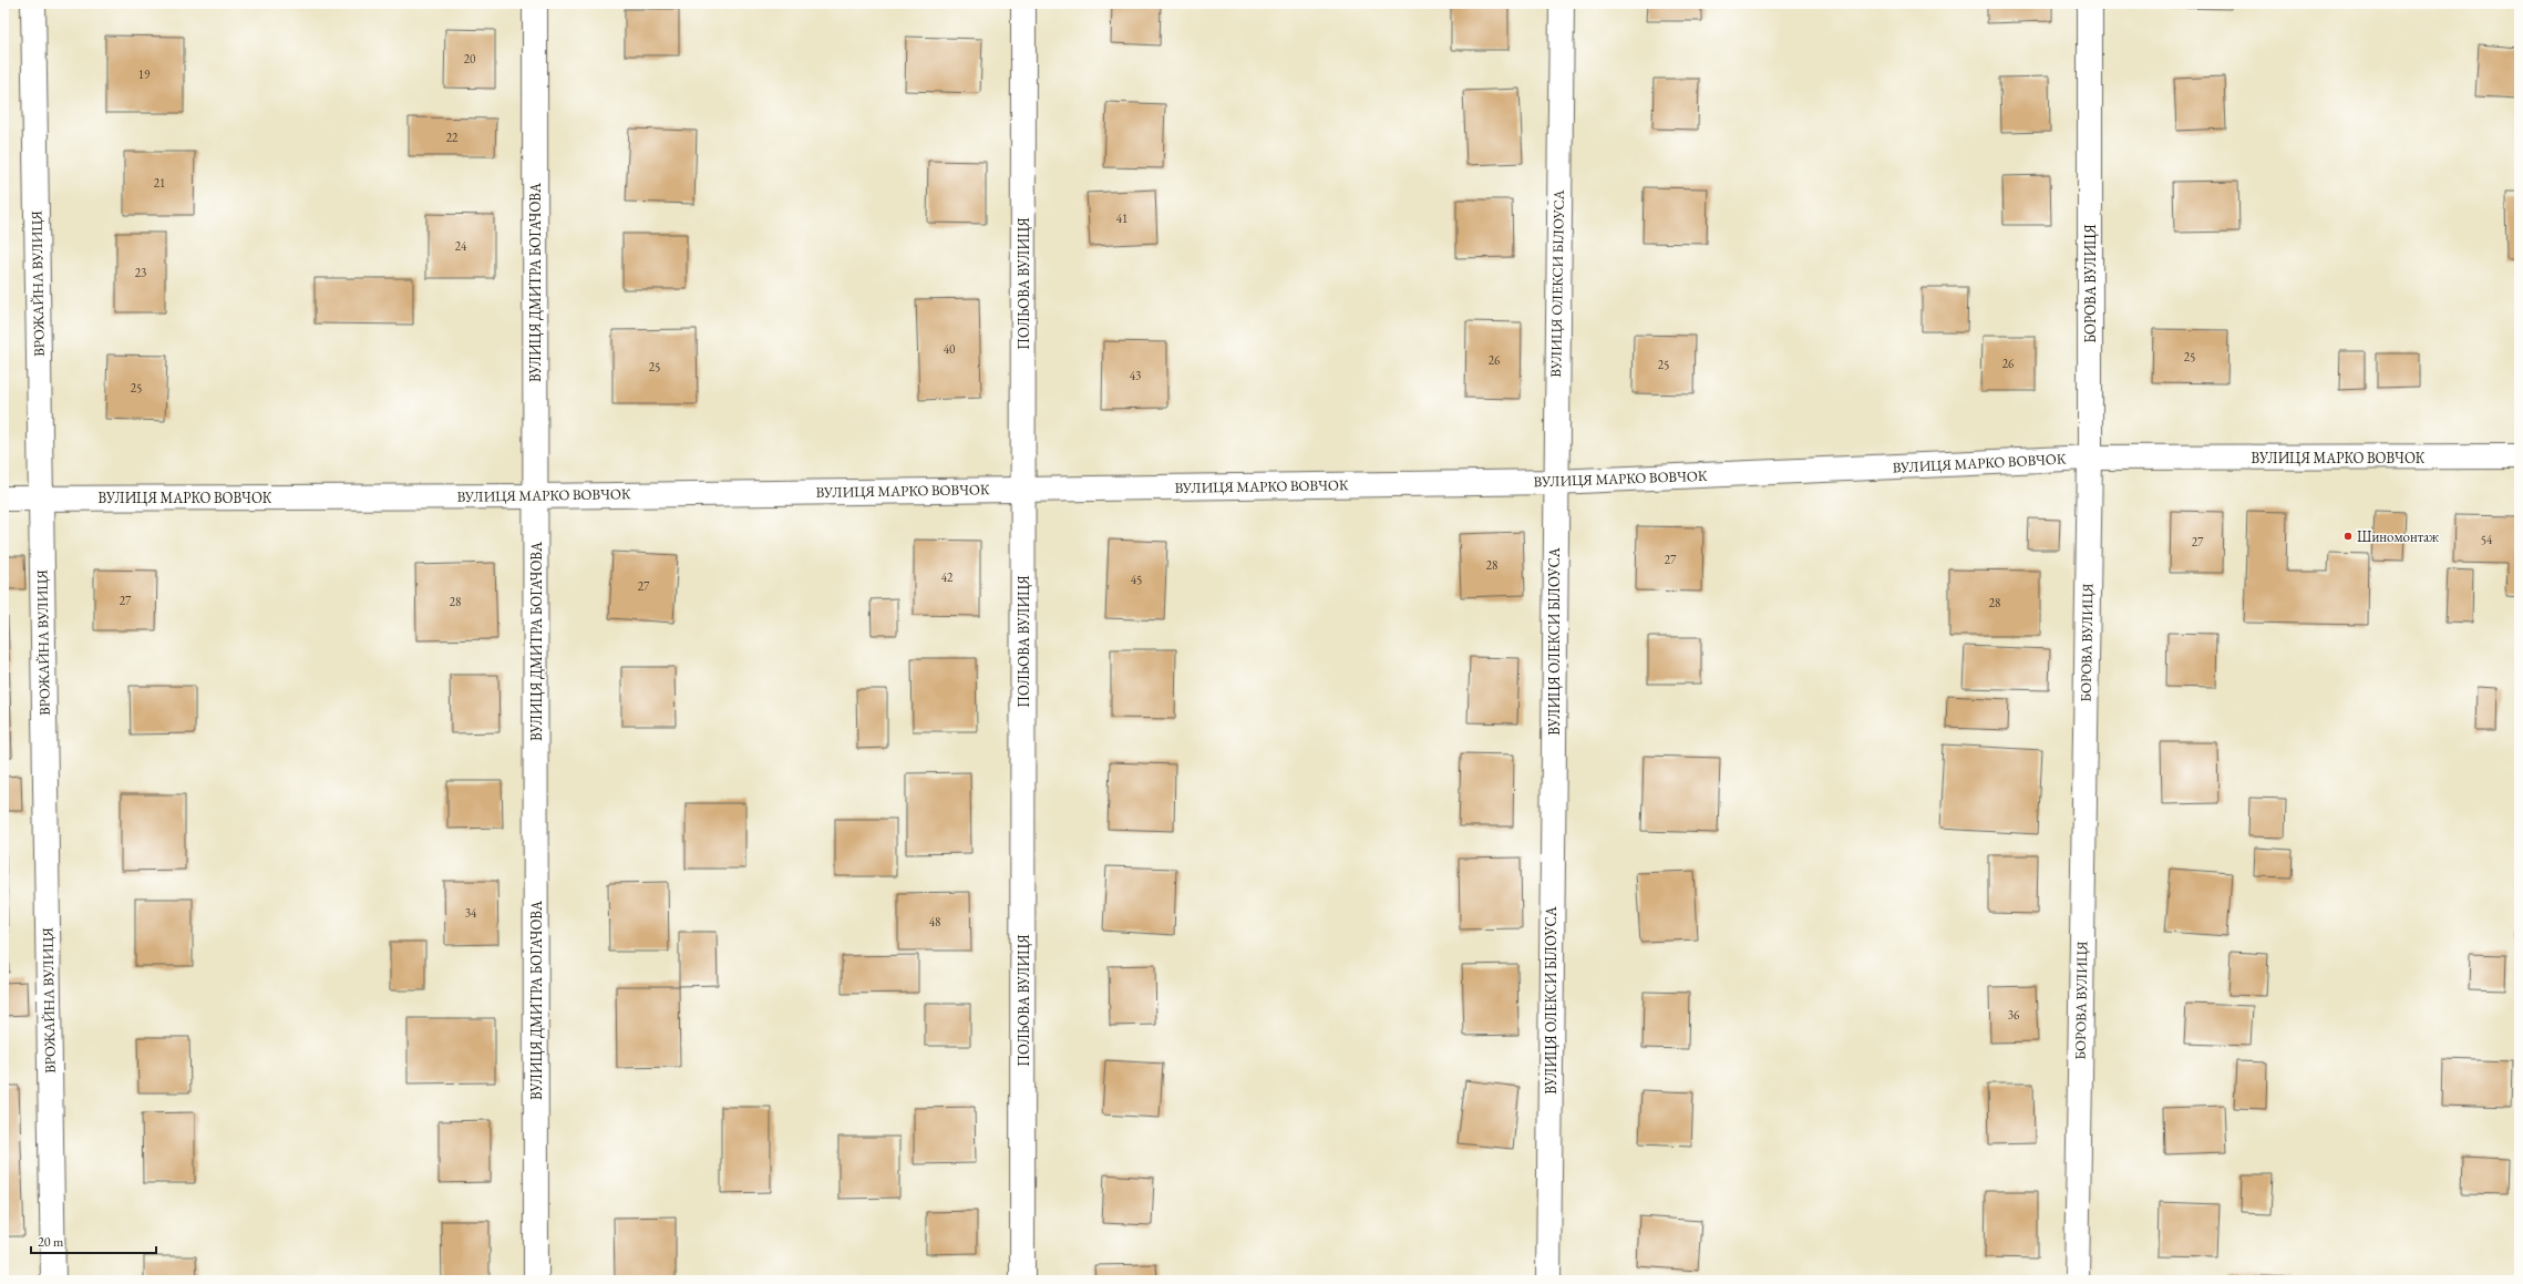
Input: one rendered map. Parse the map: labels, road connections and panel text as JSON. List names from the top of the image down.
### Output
{
  "streets": {
    "street": [
      "ВУЛИЦЯ ДМИТРА БОГАЧОВА",
      "ВРОЖАЙНА ВУЛИЦЯ",
      "ПОЛЬОВА ВУЛИЦЯ",
      "ВУЛИЦЯ ОЛЕКСИ БІЛОУСА",
      "БОРОВА ВУЛИЦЯ",
      "ВУЛИЦЯ МАРКО ВОВЧОК"
    ]
  },
  "crossings": [
    ["ВУЛИЦЯ ДМИТРА БОГАЧОВА", "ВУЛИЦЯ МАРКО ВОВЧОК"],
    ["ВРОЖАЙНА ВУЛИЦЯ", "ВУЛИЦЯ МАРКО ВОВЧОК"],
    ["ПОЛЬОВА ВУЛИЦЯ", "ВУЛИЦЯ МАРКО ВОВЧОК"],
    ["ВУЛИЦЯ ОЛЕКСИ БІЛОУСА", "ВУЛИЦЯ МАРКО ВОВЧОК"],
    ["БОРОВА ВУЛИЦЯ", "ВУЛИЦЯ МАРКО ВОВЧОК"]
  ],
  "places": ["Шиномонтаж"],
  "house_numbers": [
    "20",
    "19",
    "22",
    "21",
    "41",
    "24",
    "23",
    "40",
    "25",
    "26",
    "26",
    "25",
    "25",
    "43",
    "25",
    "54",
    "27",
    "27",
    "28",
    "42",
    "45",
    "27",
    "27",
    "28",
    "28",
    "34",
    "48",
    "36"
  ],
  "scale_bar": "20 m"
}
